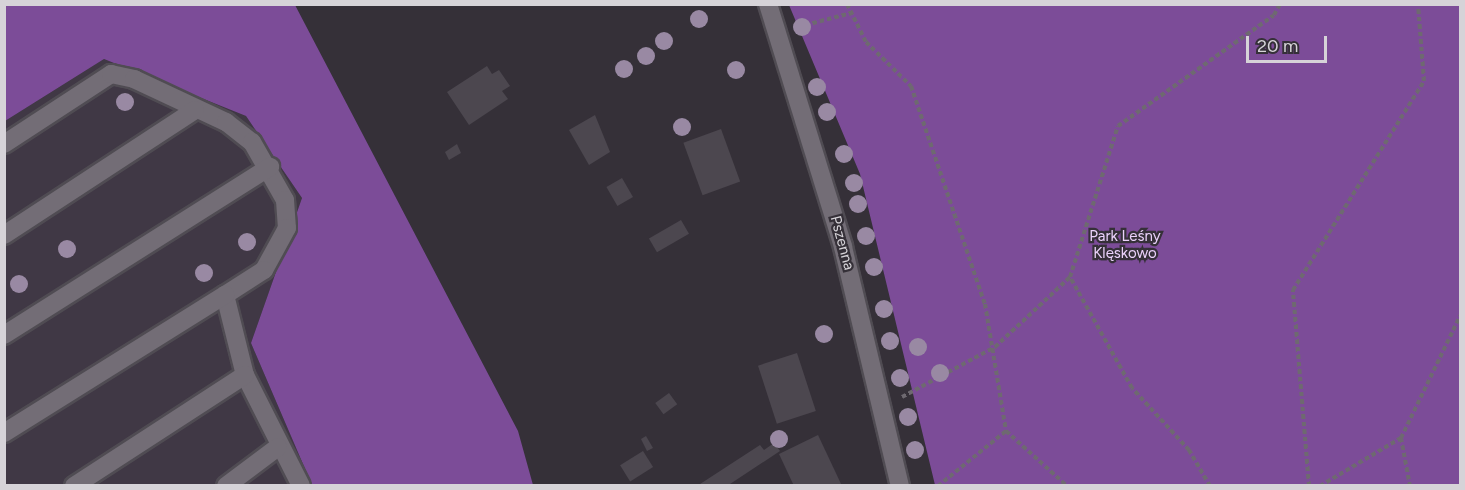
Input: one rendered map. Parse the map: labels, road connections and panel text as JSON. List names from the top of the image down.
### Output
{
  "streets": {
    "street": ["Pszenna"]
  },
  "parks": ["Park Leśny Klęskowo"],
  "scale_bar": "20 m"
}
